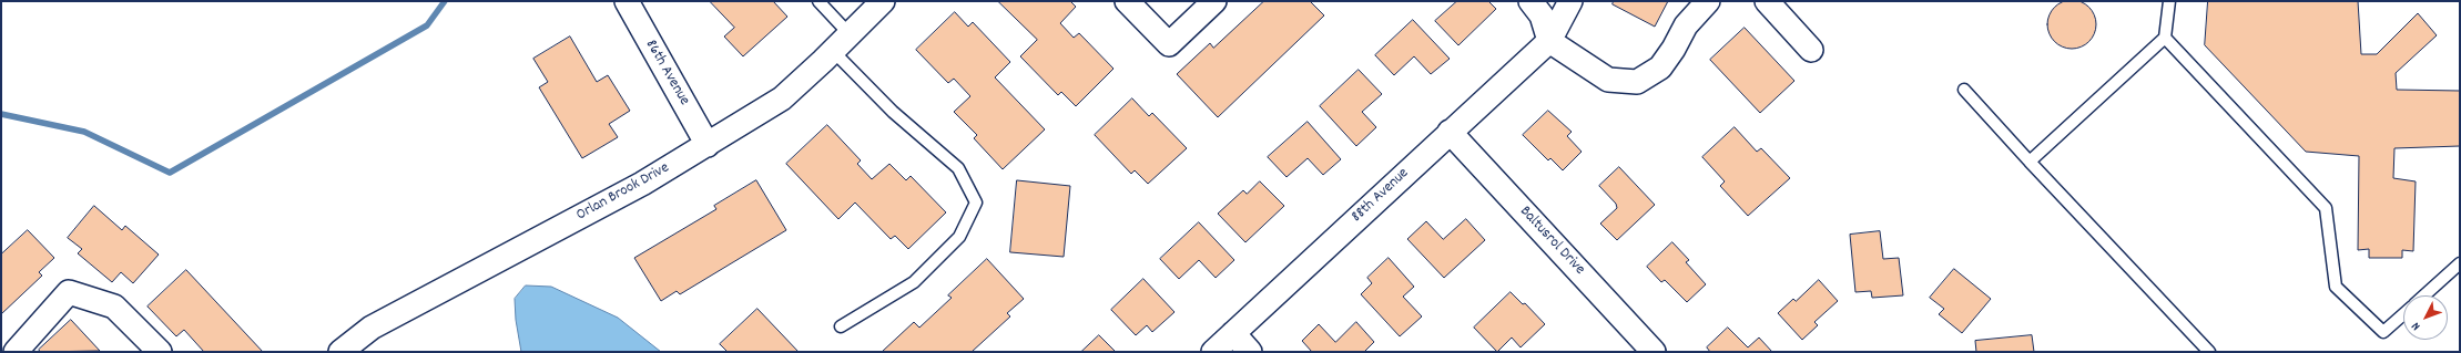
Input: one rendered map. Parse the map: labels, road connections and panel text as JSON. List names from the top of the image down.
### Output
{
  "streets": {
    "street": [
      "86th Avenue",
      "Orlan Brook Drive",
      "88th Avenue",
      "Baltusrol Drive"
    ]
  },
  "crossings": [
    ["86th Avenue", "Orlan Brook Drive"],
    ["88th Avenue", "Baltusrol Drive"]
  ],
  "north": "bottom left"
}
